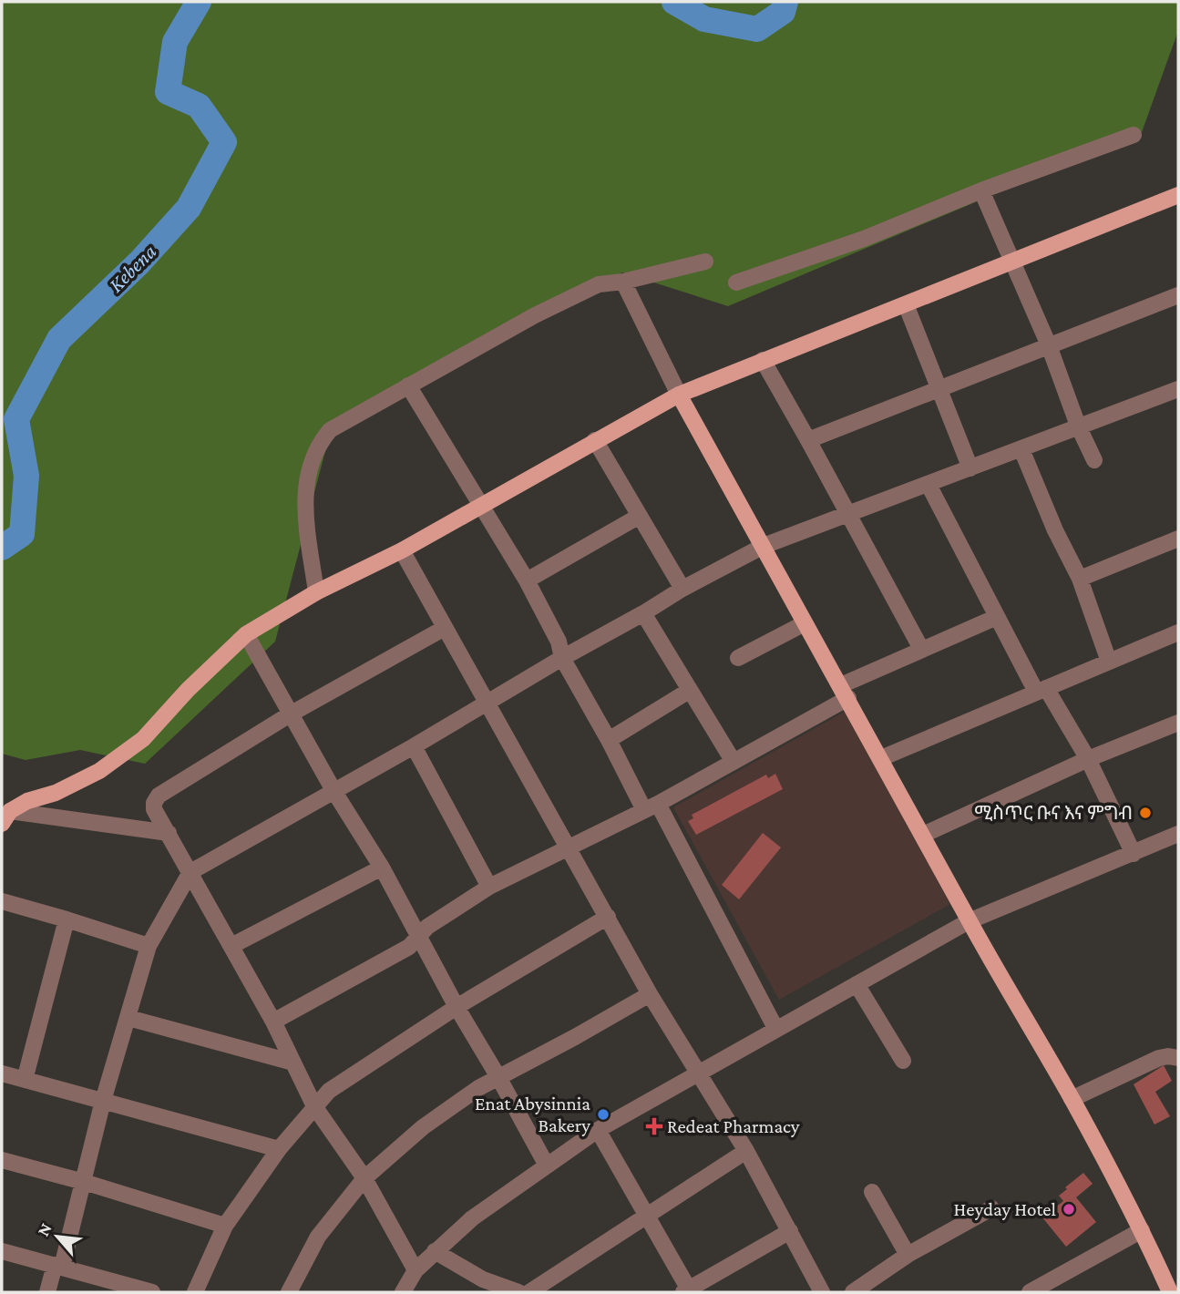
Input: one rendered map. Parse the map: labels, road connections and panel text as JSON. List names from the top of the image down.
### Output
{
  "water": ["Kebena"],
  "places": {
    "other": ["ሚስጥር ቡና እና ምግብ", "Enat Abysinnia Bakery", "Heyday Hotel"],
    "health": ["Redeat Pharmacy"]
  },
  "north": "top left"
}
